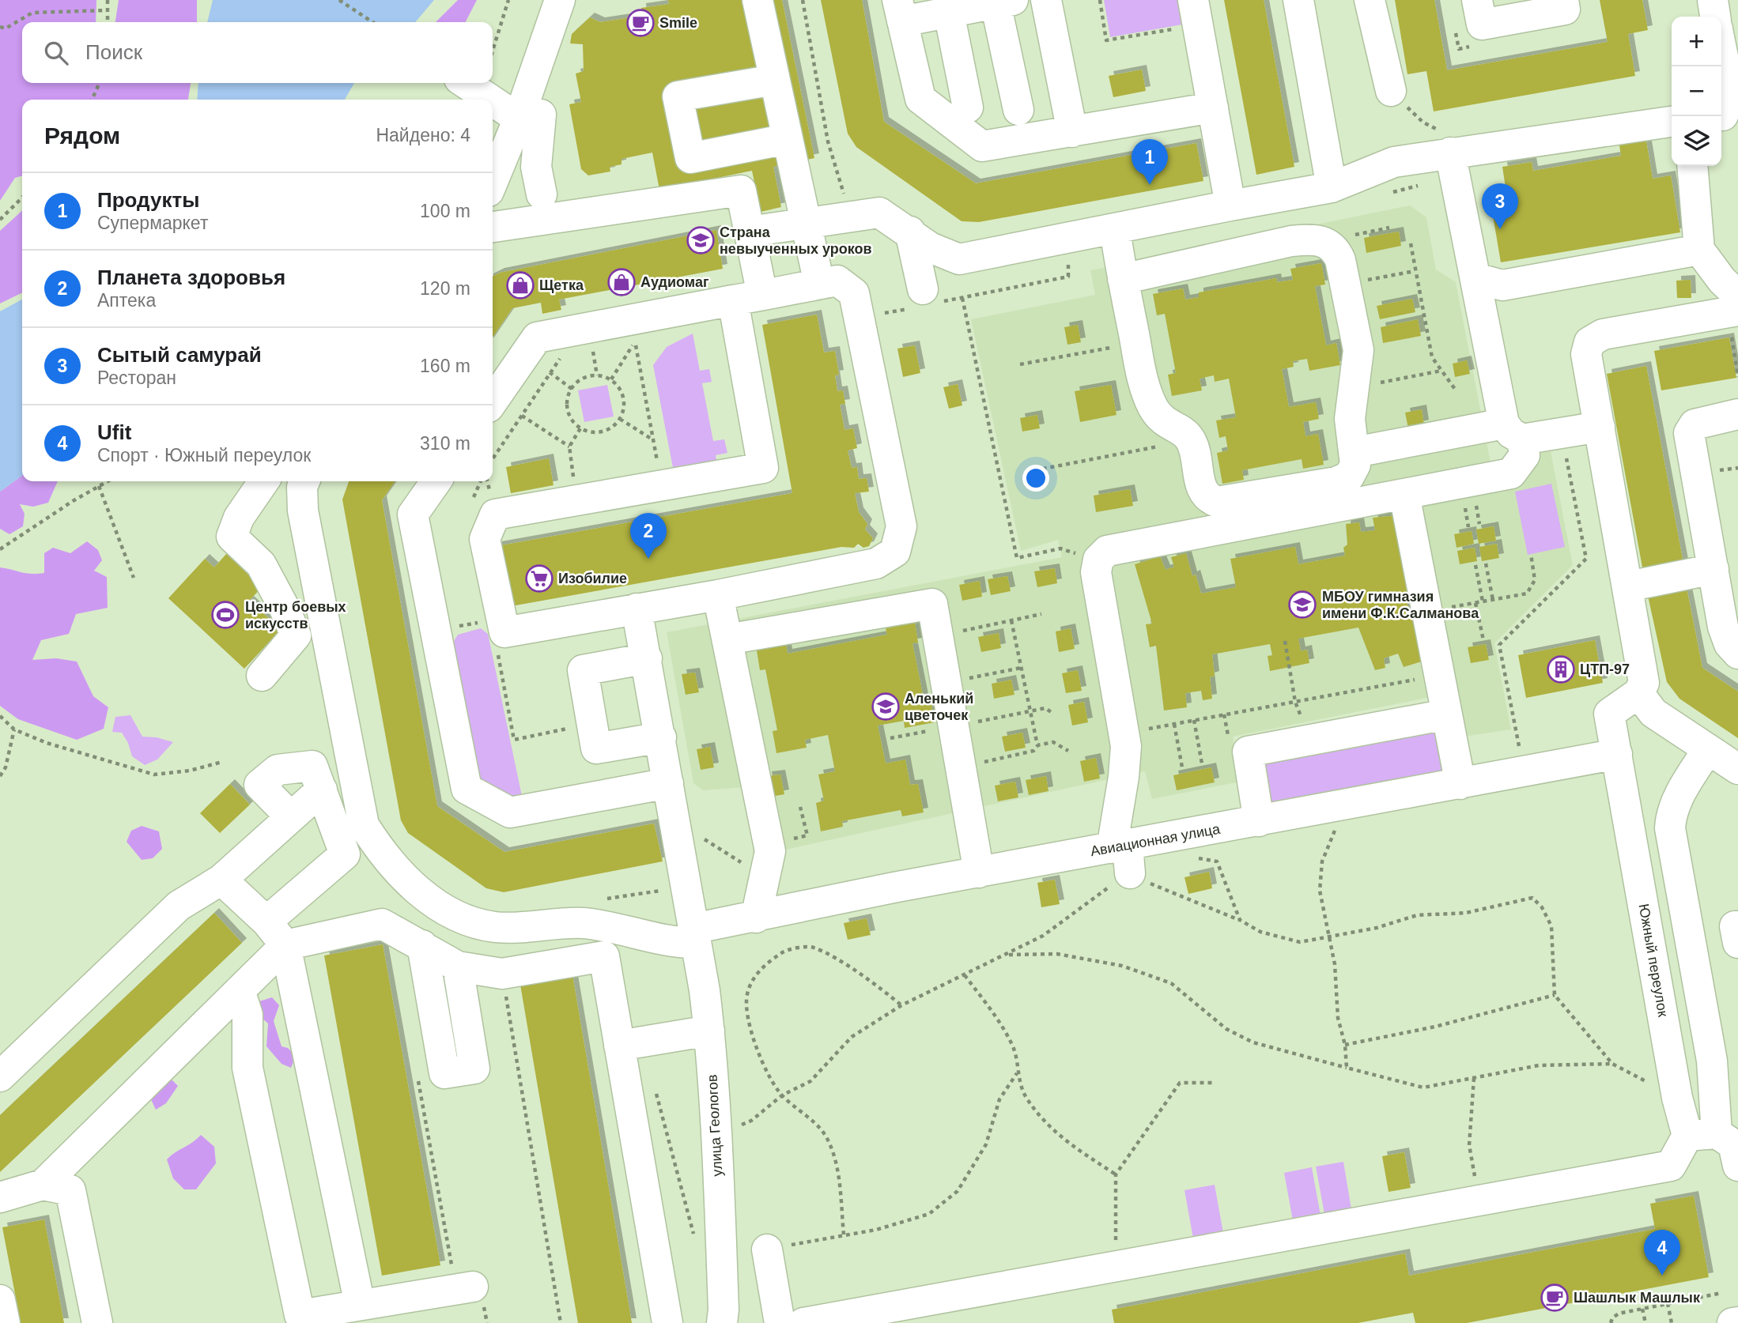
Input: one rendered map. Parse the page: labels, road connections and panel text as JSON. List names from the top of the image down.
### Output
{
  "streets": {
    "street": ["Авиационная улица", "Южный переулок", "улица Геологов"]
  },
  "crossings": [
    ["Авиационная улица", "Южный переулок"],
    ["Авиационная улица", "улица Геологов"]
  ],
  "places": {
    "cafe": ["Smile", "Шашлык Машлык"],
    "school or university": ["Страна невыученных уроков", "МБОУ гимназия имени Ф.К.Салманова", "Аленький цветочек"],
    "shop": ["Аудиомаг", "Щетка"],
    "supermarket": ["Изобилие"],
    "sports": ["Центр боевых искусств"],
    "building": ["ЦТП-97"]
  },
  "page": {
    "map_buttons": ["+", "−"],
    "search": "Поиск",
    "heading": ["Рядом", "Найдено: 4"],
    "pins": [
      "1",
      "3",
      "2",
      "4"
    ],
    "list": [
      {
        "mark": "1",
        "name": "Продукты",
        "note": "Супермаркет",
        "value": "100 m"
      },
      {
        "mark": "2",
        "name": "Планета здоровья",
        "note": "Аптека",
        "value": "120 m"
      },
      {
        "mark": "3",
        "name": "Сытый самурай",
        "note": "Ресторан",
        "value": "160 m"
      },
      {
        "mark": "4",
        "name": "Ufit",
        "note": "Спорт · Южный переулок",
        "value": "310 m"
      }
    ]
  }
}
